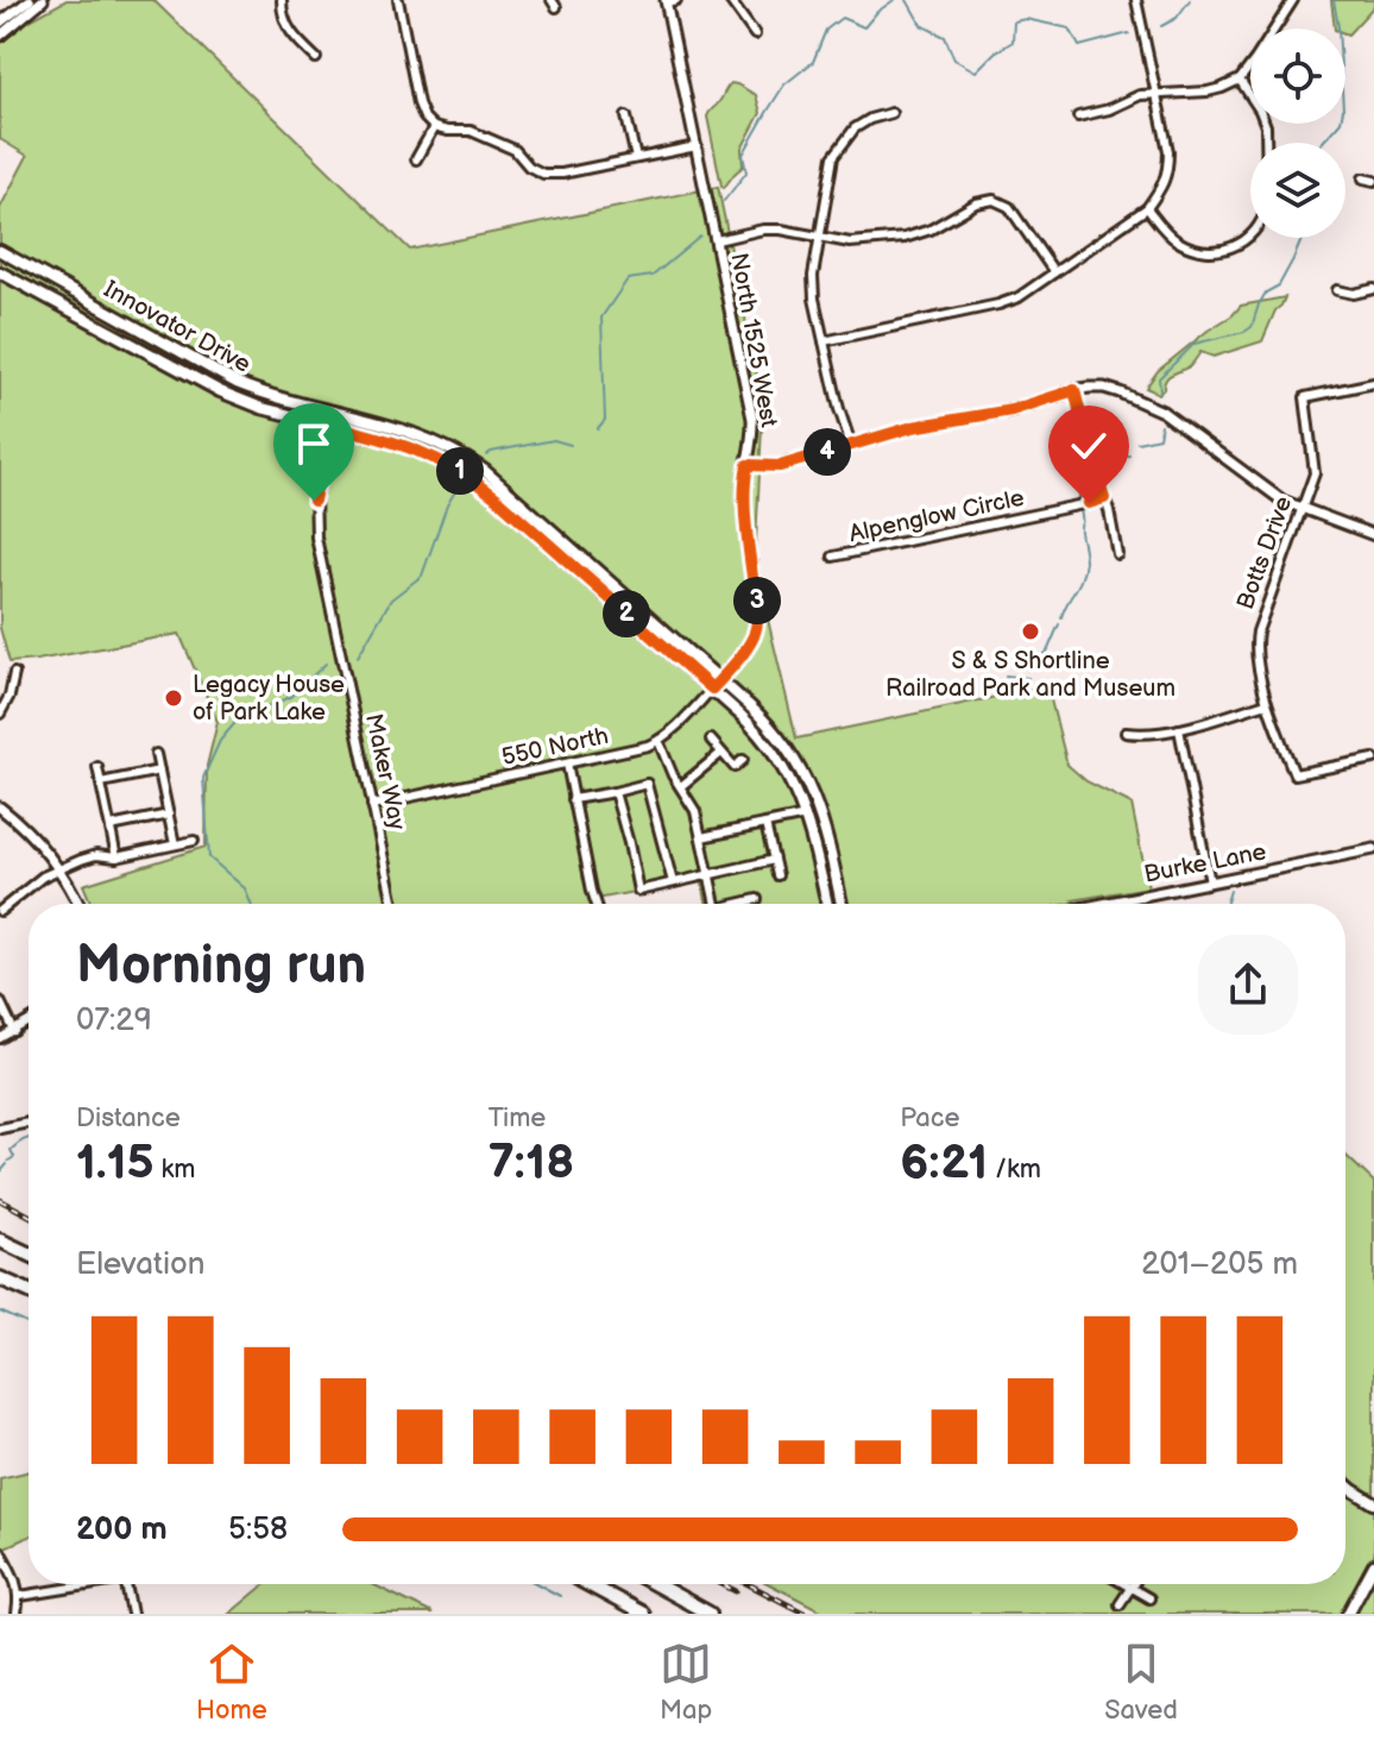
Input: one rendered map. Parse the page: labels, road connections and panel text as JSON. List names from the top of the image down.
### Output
{
  "streets": {
    "main road": ["Innovator Drive"],
    "street": [
      "North 1525 West",
      "Alpenglow Circle",
      "Botts Drive",
      "550 North",
      "Maker Way",
      "Burke Lane"
    ]
  },
  "crossings": [
    ["Innovator Drive", "North 1525 West"],
    ["Innovator Drive", "550 North"],
    ["Innovator Drive", "Maker Way"],
    ["North 1525 West", "550 North"],
    ["550 North", "Maker Way"]
  ],
  "places": ["S & S Shortline Railroad Park and Museum", "Legacy House of Park Lake"],
  "page": {
    "pins": [
      "4",
      "1",
      "3",
      "2"
    ],
    "heading": ["Morning run", "07:29"],
    "stats": [
      ["Distance", "1.15 km"],
      ["Time", "7:18"],
      ["Pace", "6:21 /km"]
    ],
    "chart": ["Elevation", "201–205 m"],
    "list": [
      {
        "name": "200 m",
        "note": "5:58"
      }
    ],
    "tabs": ["Home", "Map", "Saved"]
  }
}
